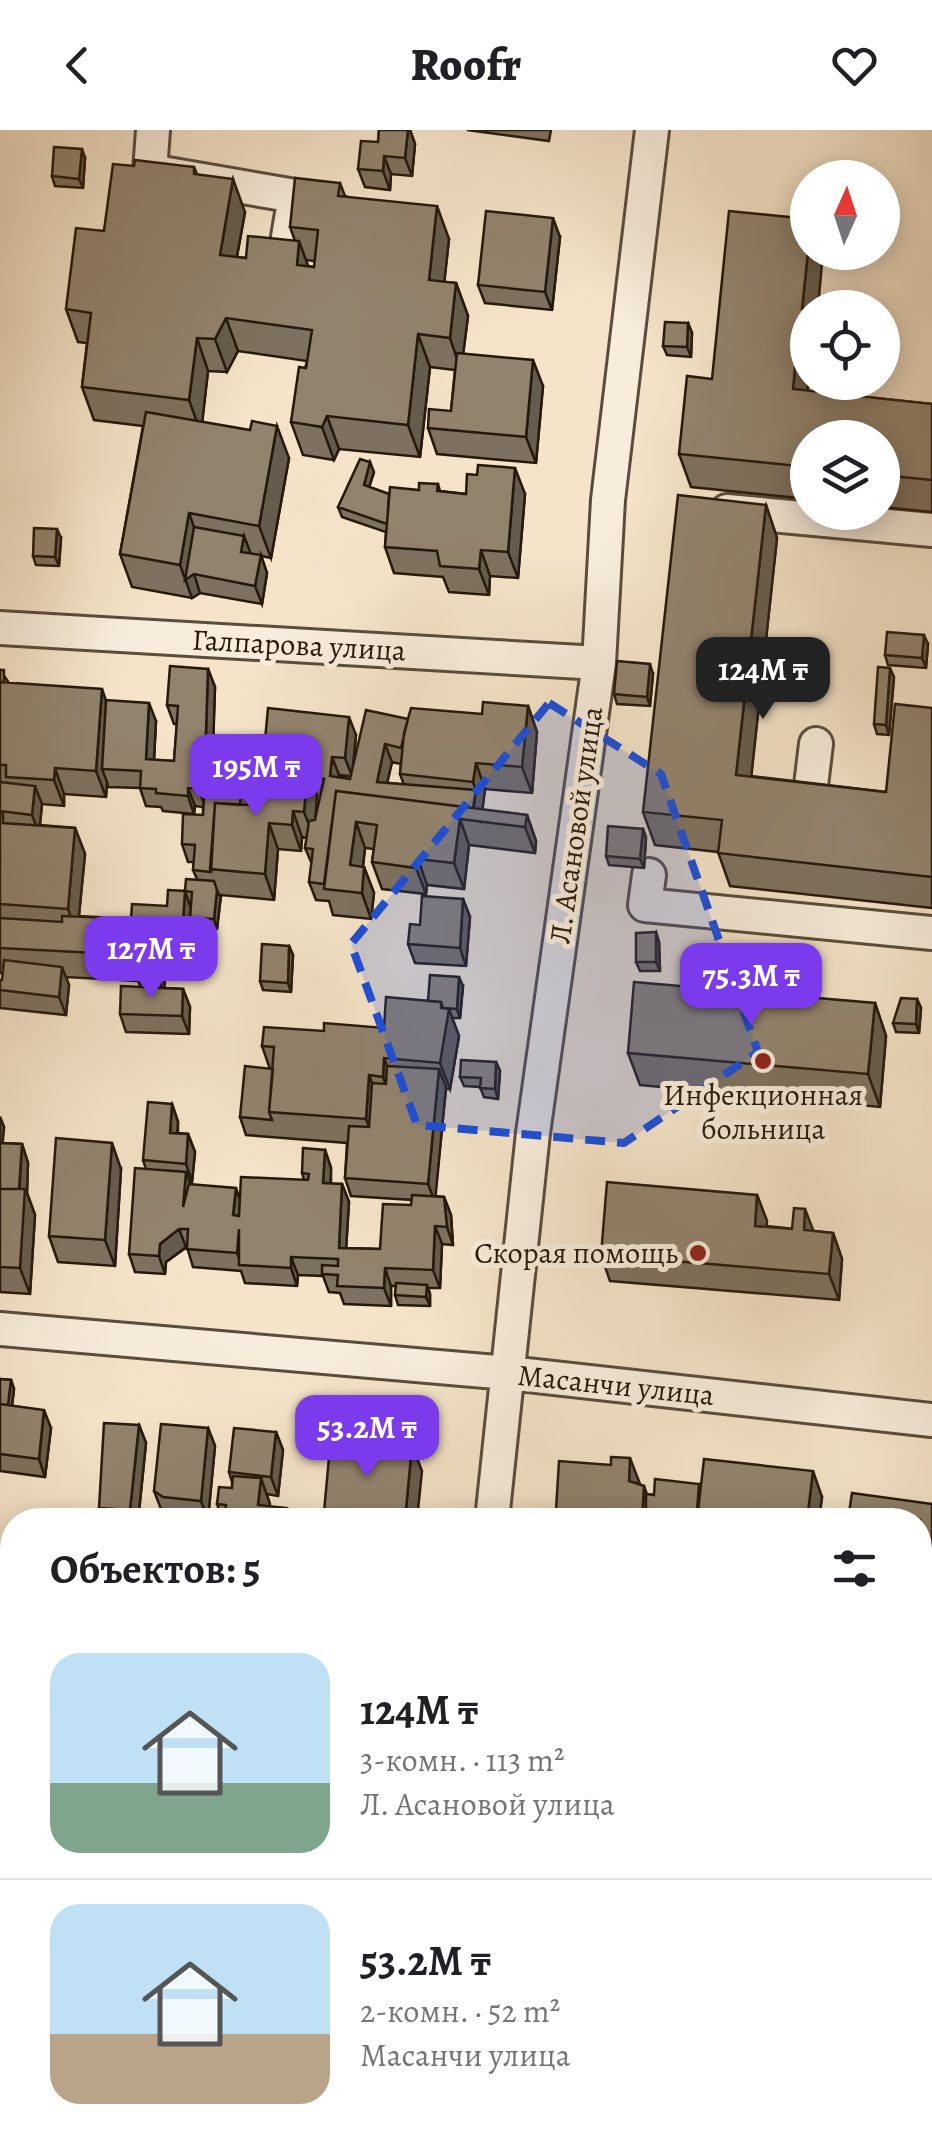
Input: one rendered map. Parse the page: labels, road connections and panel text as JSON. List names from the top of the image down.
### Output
{
  "streets": {
    "street": ["Галпарова улица", "Л. Асановой улица", "Масанчи улица"]
  },
  "crossings": [
    ["Галпарова улица", "Л. Асановой улица"],
    ["Л. Асановой улица", "Масанчи улица"]
  ],
  "places": ["Инфекционная больница", "Скорая помощь"],
  "north": "top",
  "page": {
    "header": "Roofr",
    "price": [
      "124M ₸",
      "195M ₸",
      "127M ₸",
      "75.3M ₸",
      "53.2M ₸"
    ],
    "heading": "Объектов: 5",
    "list": [
      {
        "name": "124M ₸",
        "note": "3-комн. · 113 m² · Л. Асановой улица"
      },
      {
        "name": "53.2M ₸",
        "note": "2-комн. · 52 m² · Масанчи улица"
      }
    ]
  }
}
